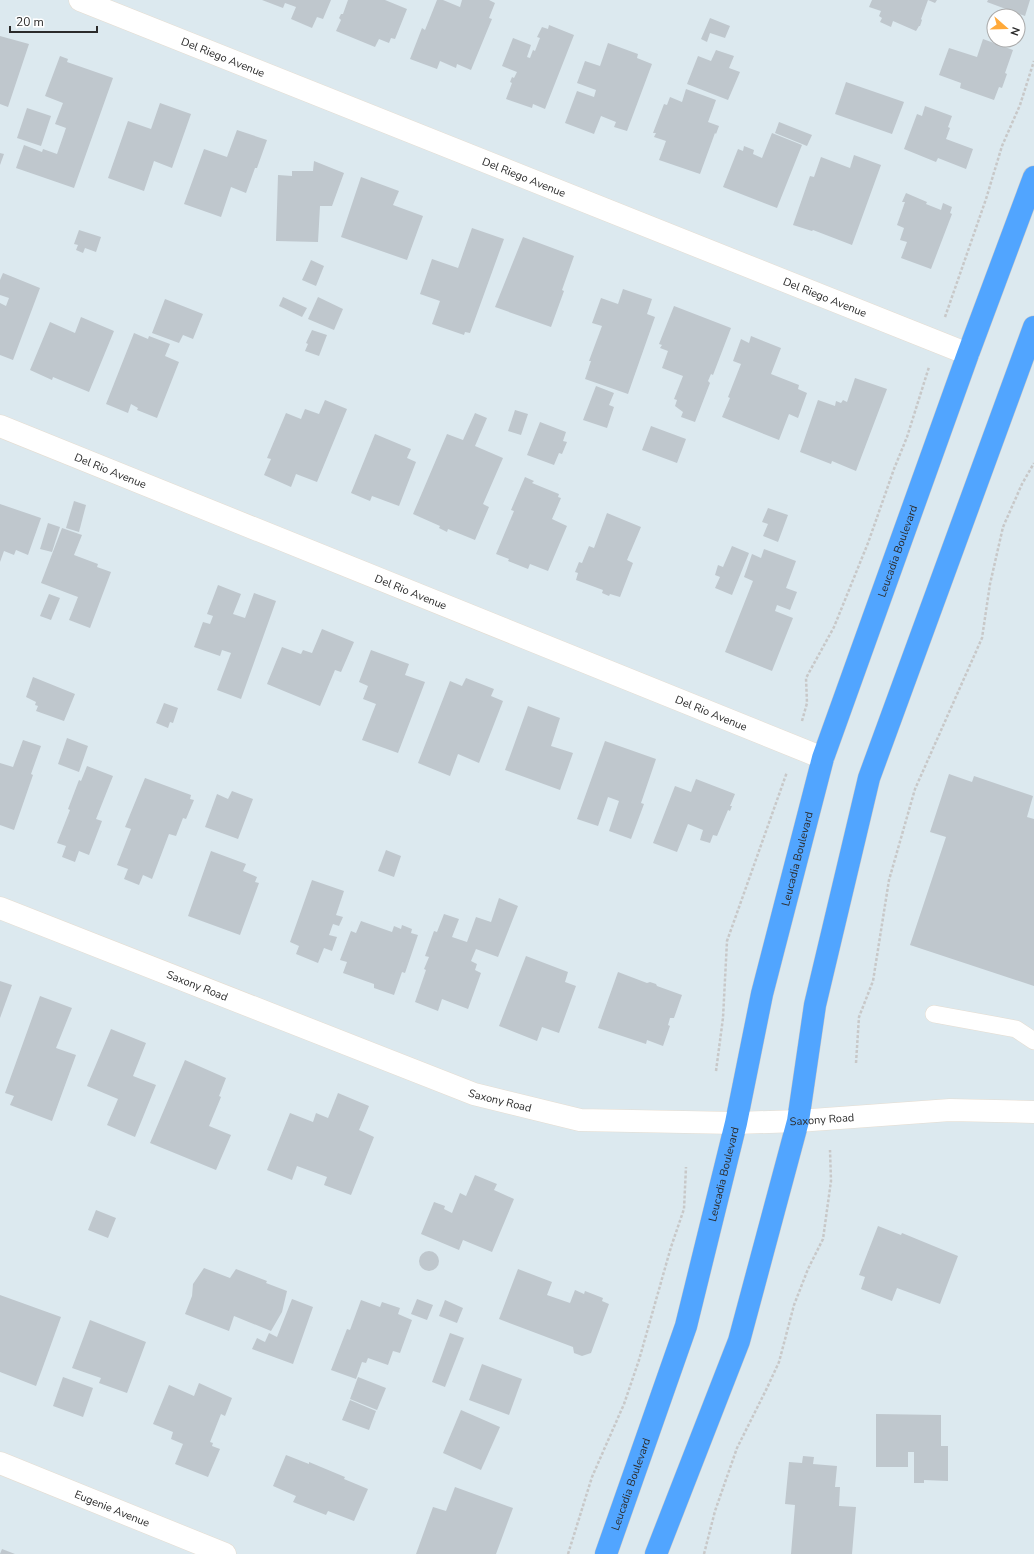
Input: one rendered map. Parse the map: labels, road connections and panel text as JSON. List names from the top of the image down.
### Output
{
  "streets": {
    "main road": ["Leucadia Boulevard"],
    "street": [
      "Del Riego Avenue",
      "Del Rio Avenue",
      "Saxony Road",
      "Eugenie Avenue"
    ]
  },
  "crossings": [
    ["Del Riego Avenue", "Leucadia Boulevard"],
    ["Del Rio Avenue", "Leucadia Boulevard"],
    ["Leucadia Boulevard", "Saxony Road"]
  ],
  "scale_bar": "20 m",
  "north": "right"
}
